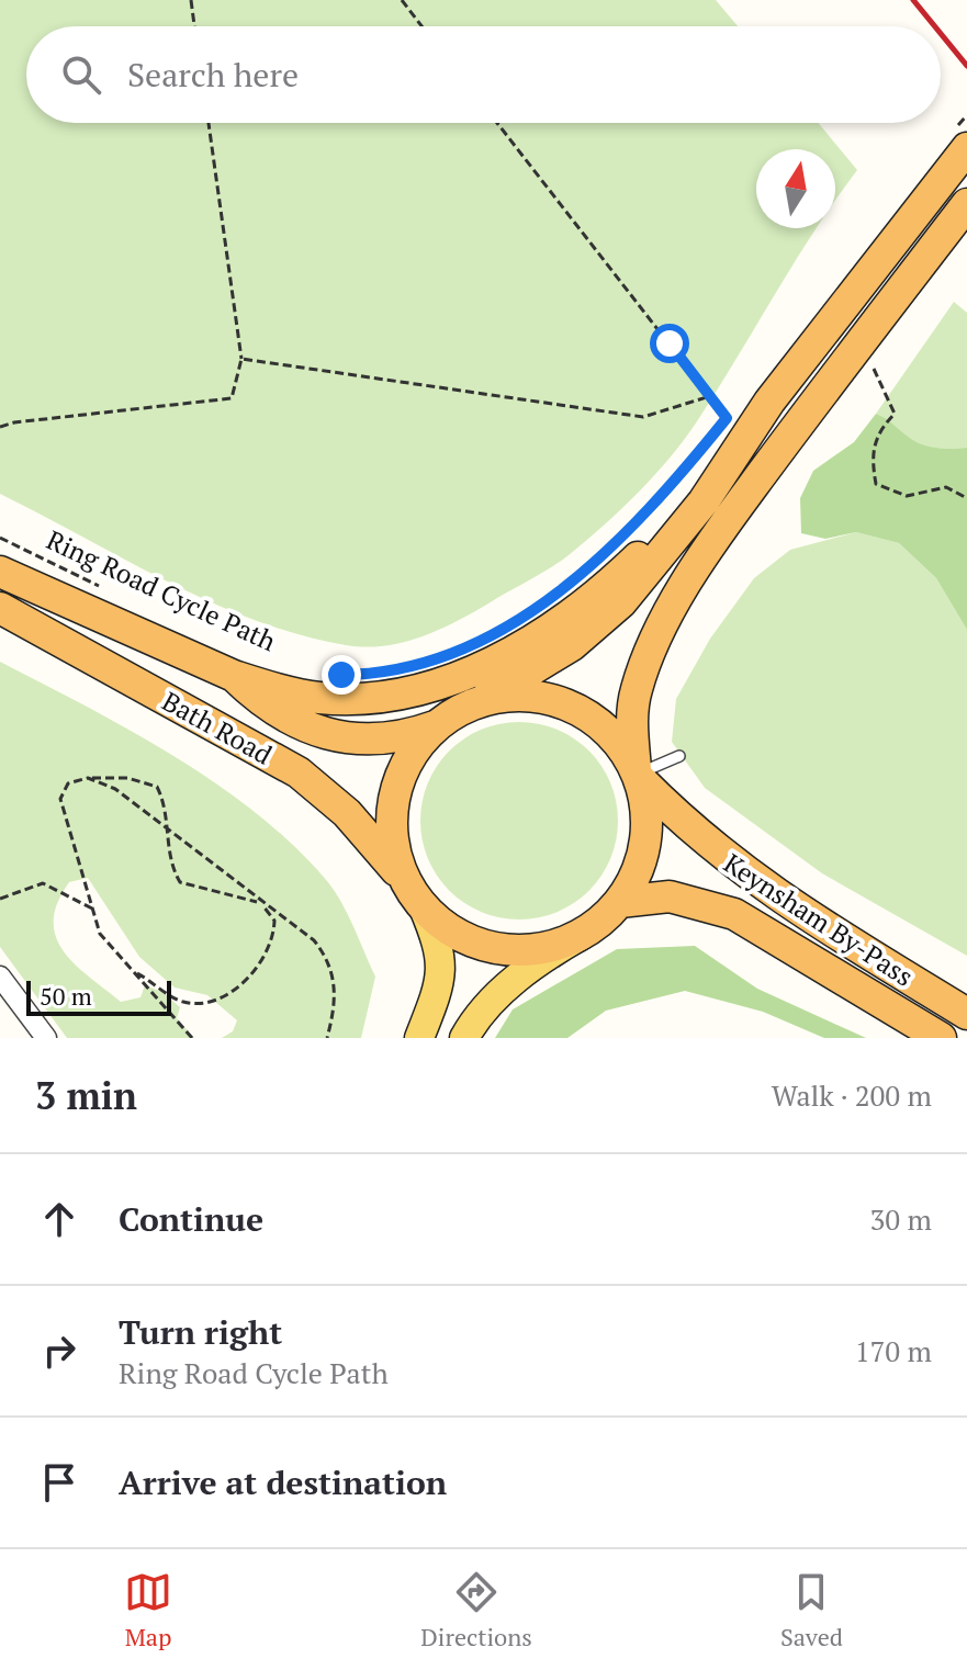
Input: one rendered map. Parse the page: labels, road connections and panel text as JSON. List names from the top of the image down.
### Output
{
  "streets": {
    "highway": ["Bath Road", "Keynsham By-Pass"],
    "path": ["Ring Road Cycle Path"]
  },
  "crossings": [
    ["Bath Road", "Keynsham By-Pass"]
  ],
  "scale_bar": "50 m",
  "north": "top",
  "page": {
    "search": "Search here",
    "scale": "50 m",
    "heading": ["3 min", "Walk · 200 m"],
    "list": [
      ["Continue", "30 m"],
      ["Turn right", "Ring Road Cycle Path", "170 m"],
      "Arrive at destination"
    ],
    "nav": ["Map", "Directions", "Saved"]
  }
}
